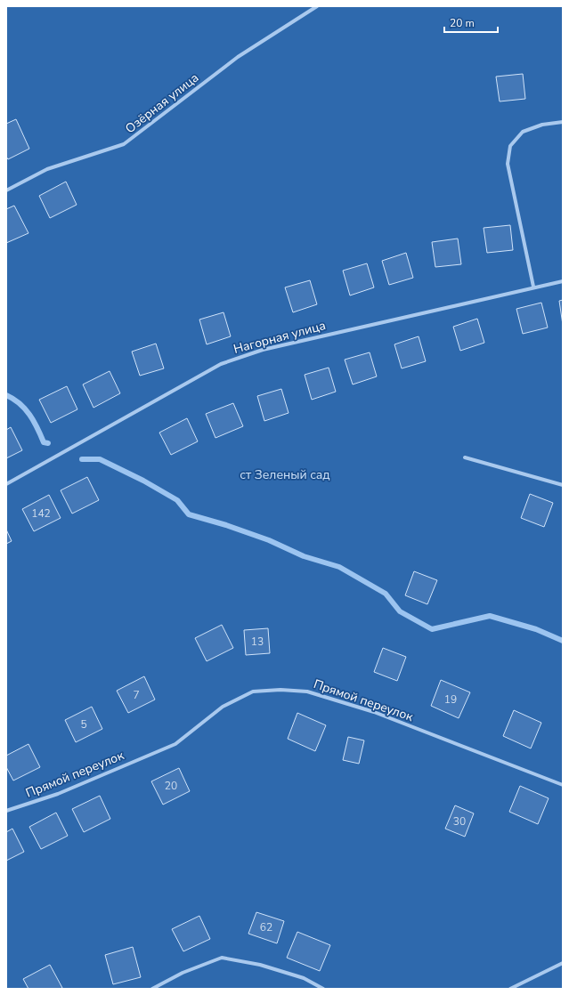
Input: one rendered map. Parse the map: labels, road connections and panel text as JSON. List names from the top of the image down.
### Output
{
  "streets": {
    "street": ["Озёрная улица", "Нагорная улица", "Прямой переулок"]
  },
  "parks": ["ст Зеленый сад"],
  "house_numbers": [
    "142",
    "13",
    "7",
    "19",
    "5",
    "20",
    "30",
    "62"
  ],
  "scale_bar": "20 m"
}
